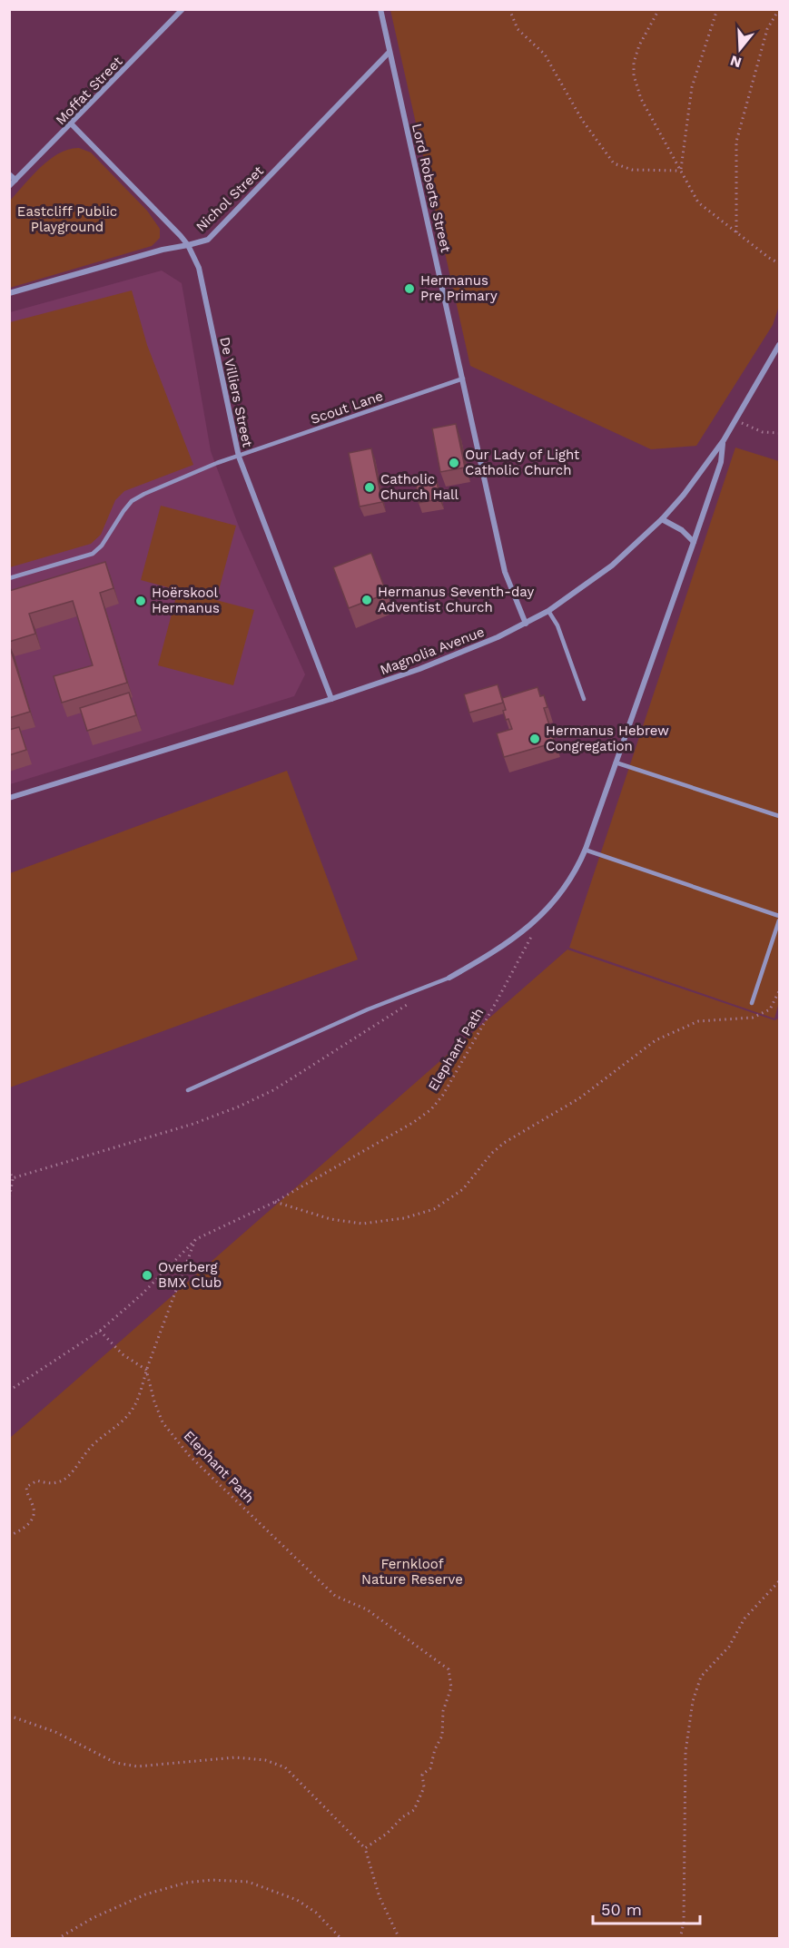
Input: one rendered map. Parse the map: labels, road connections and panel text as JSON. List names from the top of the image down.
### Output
{
  "streets": {
    "street": [
      "Moffat Street",
      "Lord Roberts Street",
      "Nichol Street",
      "De Villiers Street",
      "Magnolia Avenue"
    ],
    "lane": ["Scout Lane"],
    "path": ["Elephant Path"]
  },
  "crossings": [
    ["Moffat Street", "De Villiers Street"],
    ["Lord Roberts Street", "Nichol Street"],
    ["Lord Roberts Street", "Scout Lane"],
    ["Lord Roberts Street", "Magnolia Avenue"],
    ["Nichol Street", "De Villiers Street"],
    ["De Villiers Street", "Scout Lane"],
    ["De Villiers Street", "Magnolia Avenue"]
  ],
  "parks": ["Eastcliff Public Playground", "Fernkloof Nature Reserve"],
  "places": [
    "Hermanus Pre Primary",
    "Our Lady of Light Catholic Church",
    "Catholic Church Hall",
    "Hermanus Seventh-day Adventist Church",
    "Hoërskool Hermanus",
    "Hermanus Hebrew Congregation",
    "Overberg BMX Club"
  ],
  "scale_bar": "50 m",
  "north": "bottom"
}
